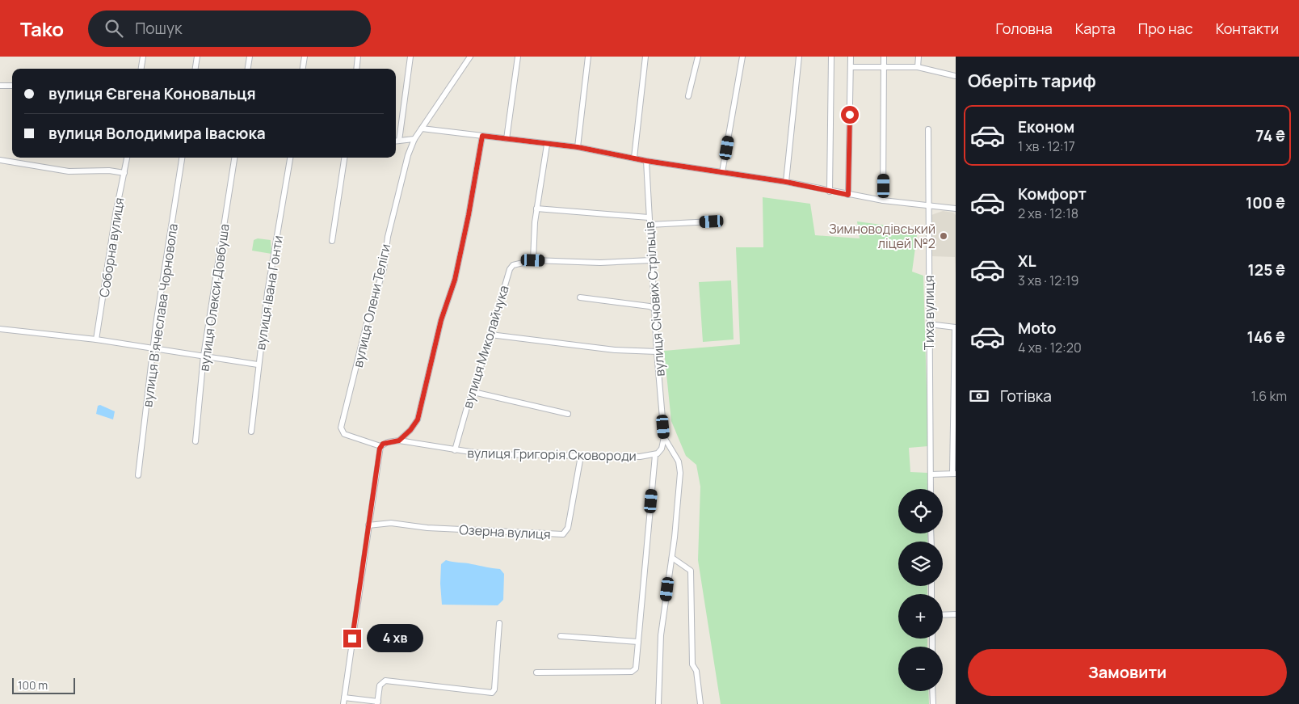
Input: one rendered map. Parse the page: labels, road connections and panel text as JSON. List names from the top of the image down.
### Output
{
  "streets": {
    "street": [
      "Соборна вулиця",
      "вулиця Івана Ґонти",
      "вулиця Олекси Довбуша",
      "вулиця Січових Стрільців",
      "вулиця Олени Теліги",
      "Тиха вулиця",
      "вулиця Вʼячеслава Чорновола",
      "вулиця Миколайчука",
      "вулиця Григорія Сковороди",
      "Озерна вулиця"
    ]
  },
  "crossings": [
    ["вулиця Січових Стрільців", "вулиця Григорія Сковороди"],
    ["вулиця Олени Теліги", "вулиця Григорія Сковороди"],
    ["вулиця Миколайчука", "вулиця Григорія Сковороди"],
    ["вулиця Григорія Сковороди", "Озерна вулиця"]
  ],
  "places": ["Зимноводівський ліцей №2"],
  "scale_bar": "100 m",
  "page": {
    "header": "Tako",
    "search": "Пошук",
    "nav": [
      "Головна",
      "Карта",
      "Про нас",
      "Контакти"
    ],
    "heading": "Оберіть тариф",
    "banner": ["вулиця Євгена Коновальця", "вулиця Володимира Івасюка"],
    "list": [
      {
        "name": "Економ",
        "note": "1 хв · 12:17",
        "value": "74 ₴"
      },
      {
        "name": "Комфорт",
        "note": "2 хв · 12:18",
        "value": "100 ₴"
      },
      {
        "name": "XL",
        "note": "3 хв · 12:19",
        "value": "125 ₴"
      },
      {
        "name": "Moto",
        "note": "4 хв · 12:20",
        "value": "146 ₴"
      }
    ],
    "pay": ["Готівка", "1.6 km"],
    "map_buttons": ["+", "−"],
    "bubble": "4 хв",
    "buttons": "Замовити",
    "scale": "100 m"
  }
}
